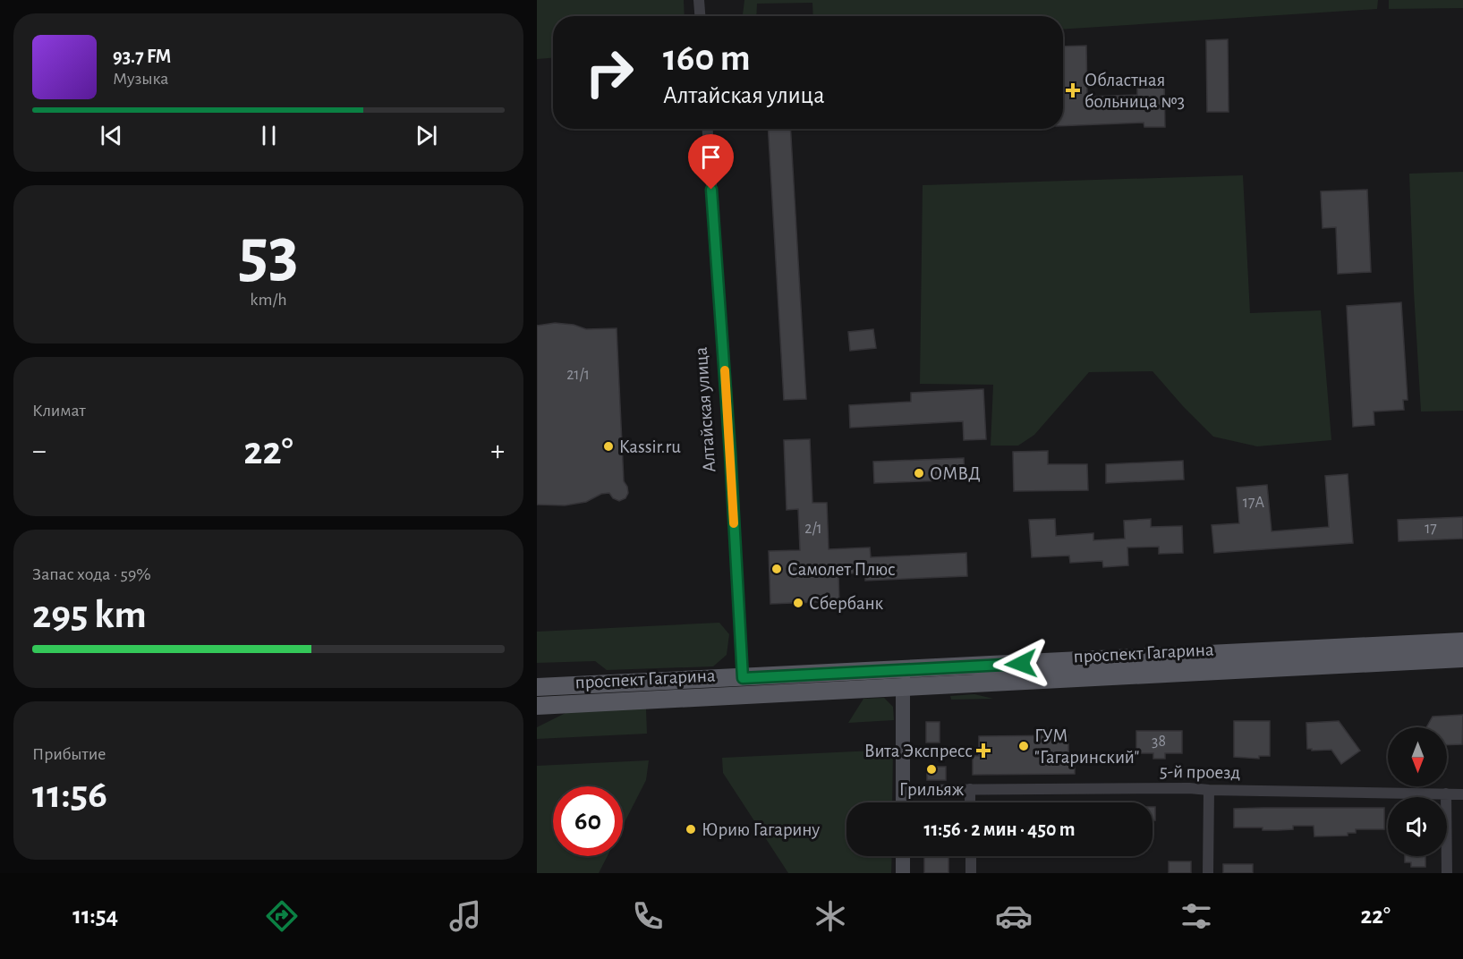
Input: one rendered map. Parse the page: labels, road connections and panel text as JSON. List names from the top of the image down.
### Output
{
  "streets": {
    "main road": ["проспект Гагарина"],
    "street": ["Алтайская улица", "5-й проезд"]
  },
  "crossings": [
    ["Алтайская улица", "проспект Гагарина"]
  ],
  "places": {
    "health": ["Областная больница №3", "Вита Экспресс"],
    "other": [
      "Kassir.ru",
      "ОМВД",
      "Самолет Плюс",
      "Сбербанк",
      "ГУМ \"Гагаринский\"",
      "Грильяж",
      "Юрию Гагарину"
    ]
  },
  "house_numbers": [
    "21/1",
    "17А",
    "2/1",
    "17",
    "38"
  ],
  "north": "bottom",
  "page": {
    "turn": ["160 m", "Алтайская улица"],
    "song": ["93.7 FM", "Музыка"],
    "tile": [
      ["53", "km/h"],
      "Климат",
      ["Запас хода · 59%", "295 km"],
      ["Прибытие", "11:56"]
    ],
    "heat": ["−", "22°", "+"],
    "limit": "60",
    "trip": "11:56 · 2 мин · 450 m",
    "tabs": ["11:54", "22°"]
  }
}
